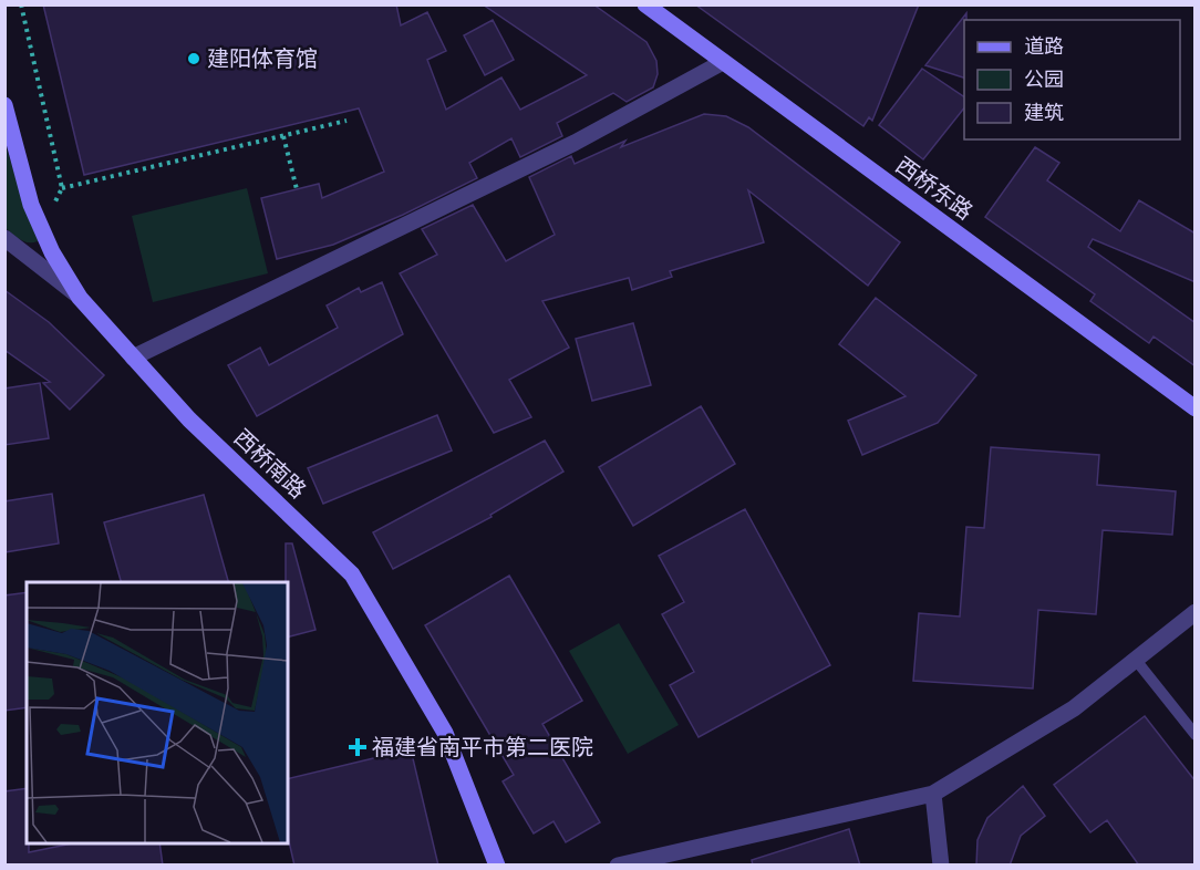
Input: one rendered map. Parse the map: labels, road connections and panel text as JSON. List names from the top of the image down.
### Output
{
  "streets": {
    "main road": ["西桥东路", "西桥南路"]
  },
  "places": {
    "other": ["建阳体育馆"],
    "health": ["福建省南平市第二医院"]
  },
  "legend": ["道路", "公园", "建筑"]
}
